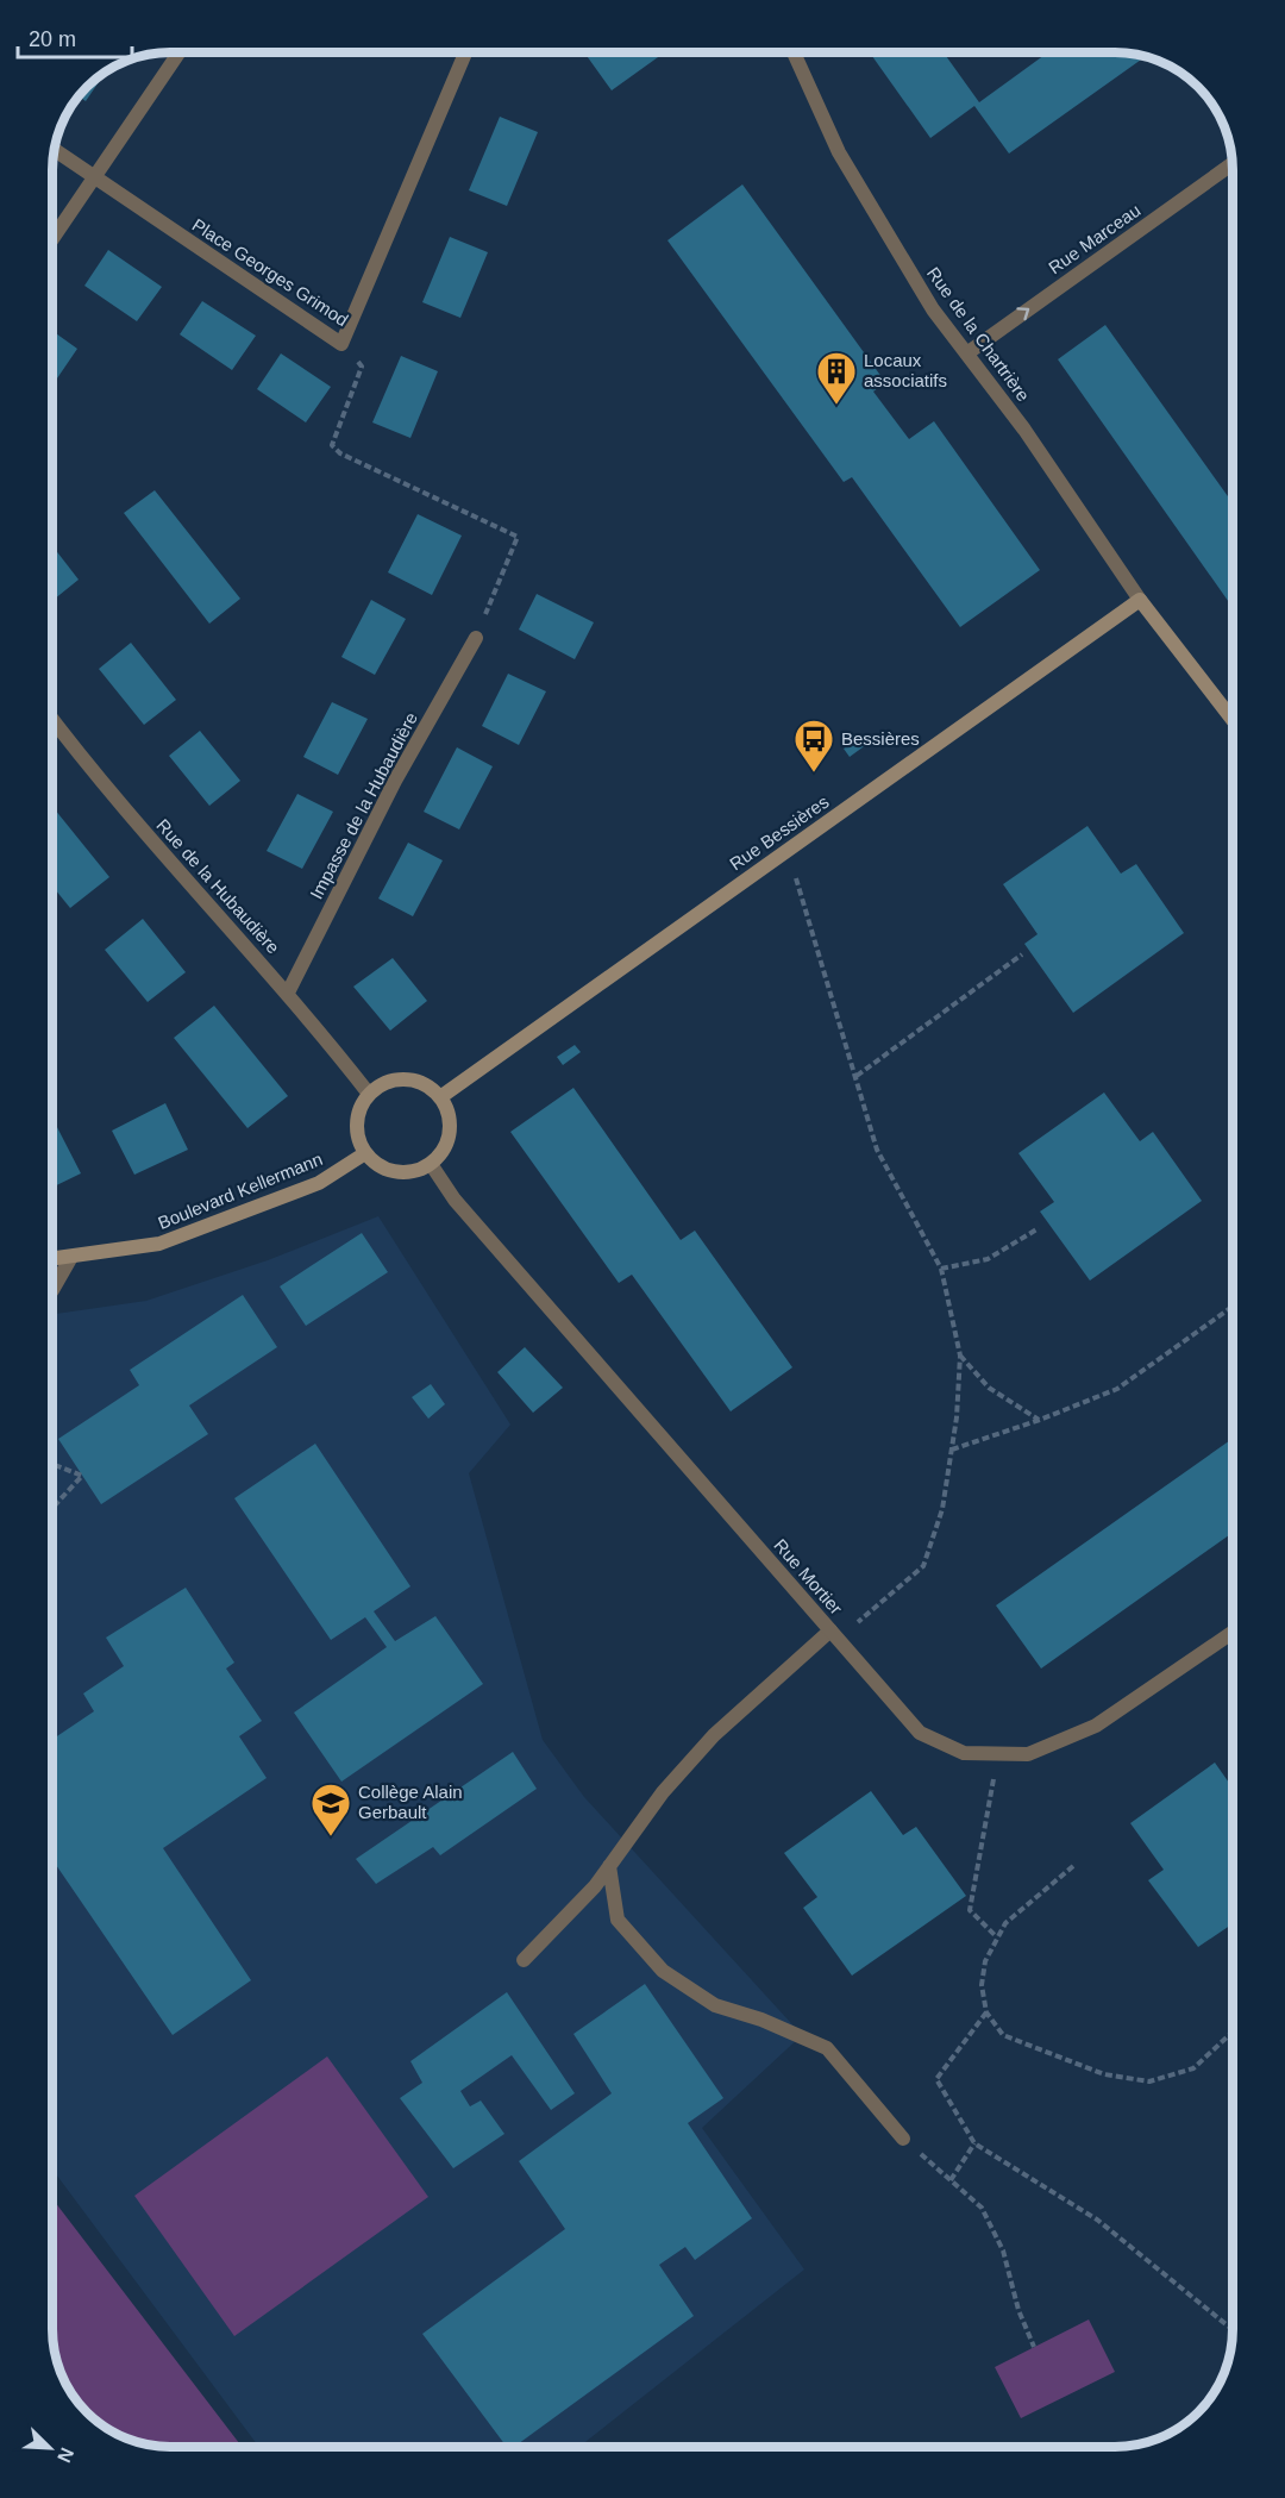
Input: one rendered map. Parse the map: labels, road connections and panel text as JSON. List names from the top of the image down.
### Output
{
  "streets": {
    "street": [
      "Rue Marceau",
      "Place Georges Grimod",
      "Rue de la Chartrière",
      "Impasse de la Hubaudière",
      "Rue Bessières",
      "Rue de la Hubaudière",
      "Boulevard Kellermann",
      "Rue Mortier"
    ]
  },
  "crossings": [
    ["Rue Marceau", "Rue de la Chartrière"],
    ["Rue de la Chartrière", "Rue Bessières"],
    ["Impasse de la Hubaudière", "Rue de la Hubaudière"],
    ["Rue Bessières", "Rue de la Hubaudière"],
    ["Rue Bessières", "Boulevard Kellermann"],
    ["Rue Bessières", "Rue Mortier"],
    ["Rue de la Hubaudière", "Boulevard Kellermann"],
    ["Rue de la Hubaudière", "Rue Mortier"],
    ["Boulevard Kellermann", "Rue Mortier"]
  ],
  "one_way": ["Rue Marceau"],
  "places": {
    "building": ["Locaux associatifs"],
    "bus stop": ["Bessières"],
    "school or university": ["Collège Alain Gerbault"]
  },
  "scale_bar": "20 m",
  "north": "bottom right"
}
